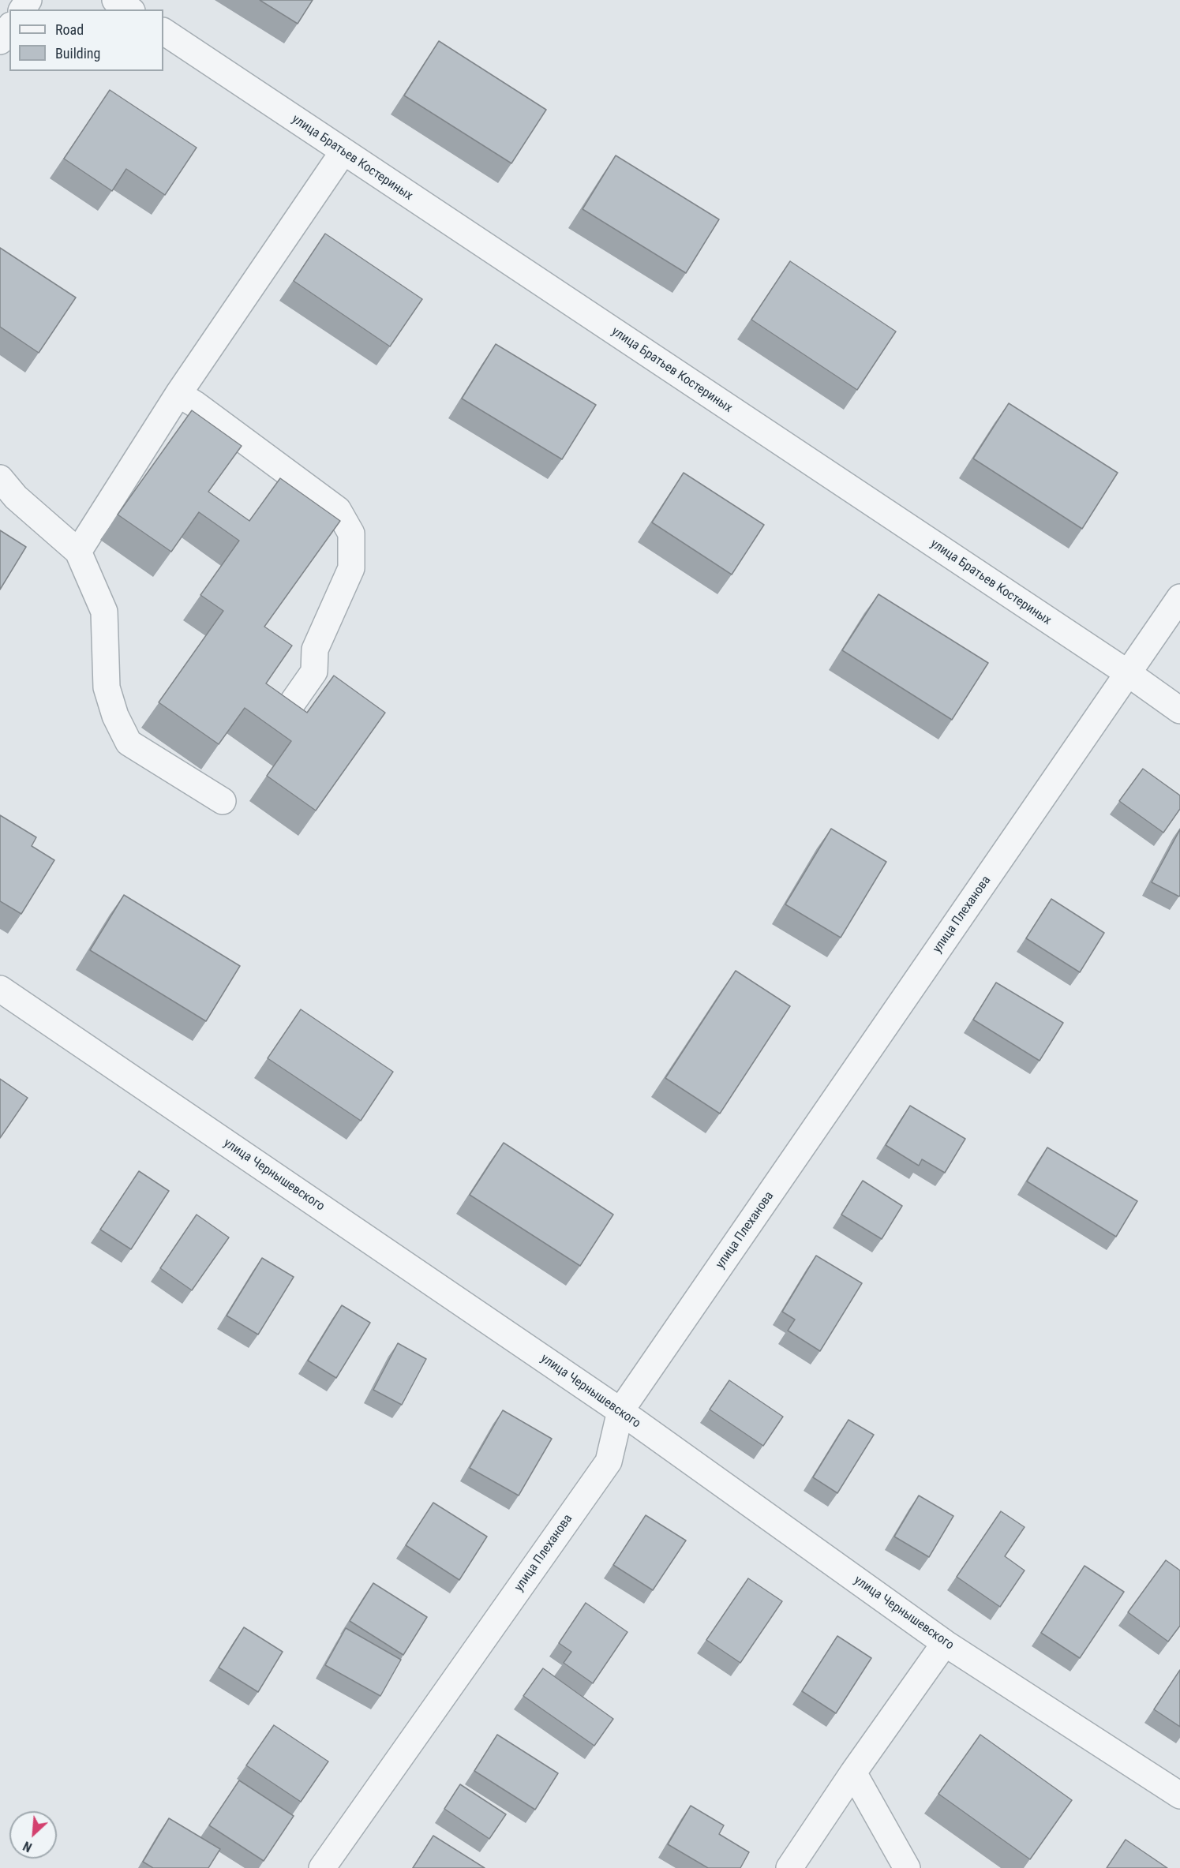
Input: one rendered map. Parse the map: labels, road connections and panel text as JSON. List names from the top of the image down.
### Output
{
  "streets": {
    "street": ["улица Братьев Костериных", "улица Плеханова", "улица Чернышевского"]
  },
  "crossings": [
    ["улица Братьев Костериных", "улица Плеханова"],
    ["улица Плеханова", "улица Чернышевского"]
  ],
  "legend": ["Road", "Building"],
  "north": "bottom left"
}
